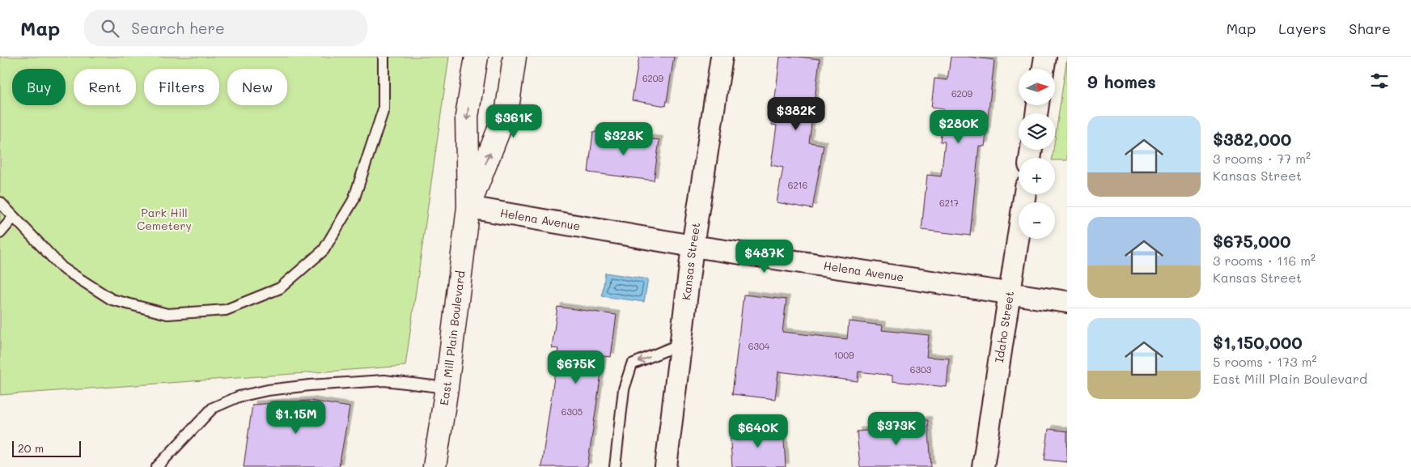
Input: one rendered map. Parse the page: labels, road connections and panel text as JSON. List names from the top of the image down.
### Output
{
  "streets": {
    "main road": ["East Mill Plain Boulevard"],
    "street": ["Helena Avenue", "Kansas Street", "Idaho Street"]
  },
  "crossings": [
    ["Helena Avenue", "Kansas Street"],
    ["Helena Avenue", "Idaho Street"],
    ["Helena Avenue", "East Mill Plain Boulevard"]
  ],
  "parks": ["Park Hill Cemetery"],
  "house_numbers": [
    "6209",
    "6209",
    "6216",
    "6217",
    "6304",
    "1009",
    "6303",
    "6305"
  ],
  "scale_bar": "20 m",
  "north": "right",
  "page": {
    "header": "Map",
    "search": "Search here",
    "nav": ["Map", "Layers", "Share"],
    "heading": "9 homes",
    "map_buttons": ["+", "−"],
    "chip": [
      "Buy",
      "Rent",
      "Filters",
      "New"
    ],
    "price": [
      "$382K",
      "$361K",
      "$280K",
      "$328K",
      "$487K",
      "$675K",
      "$1.15M",
      "$373K",
      "$640K"
    ],
    "list": [
      {
        "name": "$382,000",
        "note": "3 rooms · 77 m² · Kansas Street"
      },
      {
        "name": "$675,000",
        "note": "3 rooms · 116 m² · Kansas Street"
      },
      {
        "name": "$1,150,000",
        "note": "5 rooms · 173 m² · East Mill Plain Boulevard"
      }
    ],
    "scale": "20 m"
  }
}
